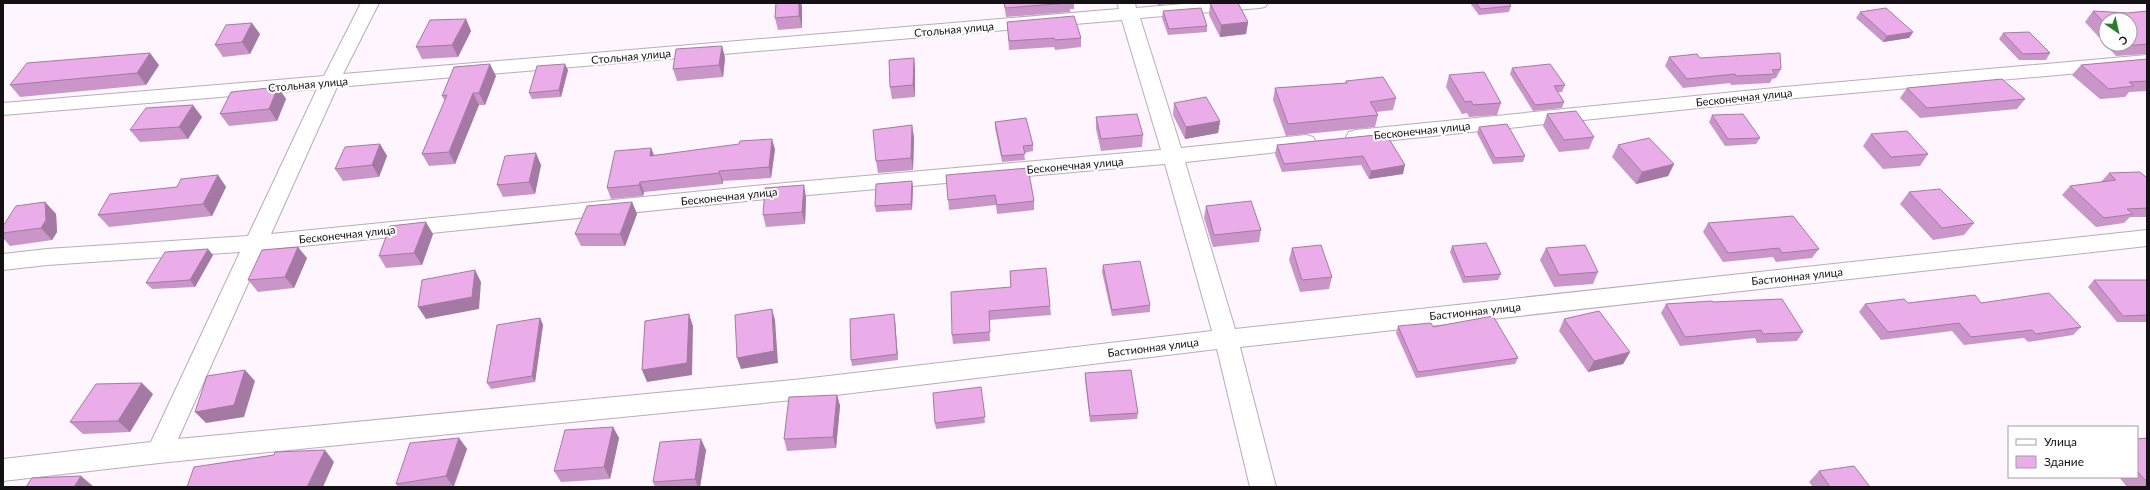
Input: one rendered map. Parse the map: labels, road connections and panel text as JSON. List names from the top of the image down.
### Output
{
  "streets": {
    "street": ["Стольная улица", "Бесконечная улица", "Бастионная улица"]
  },
  "legend": ["Улица", "Здание"],
  "north": "bottom right"
}
